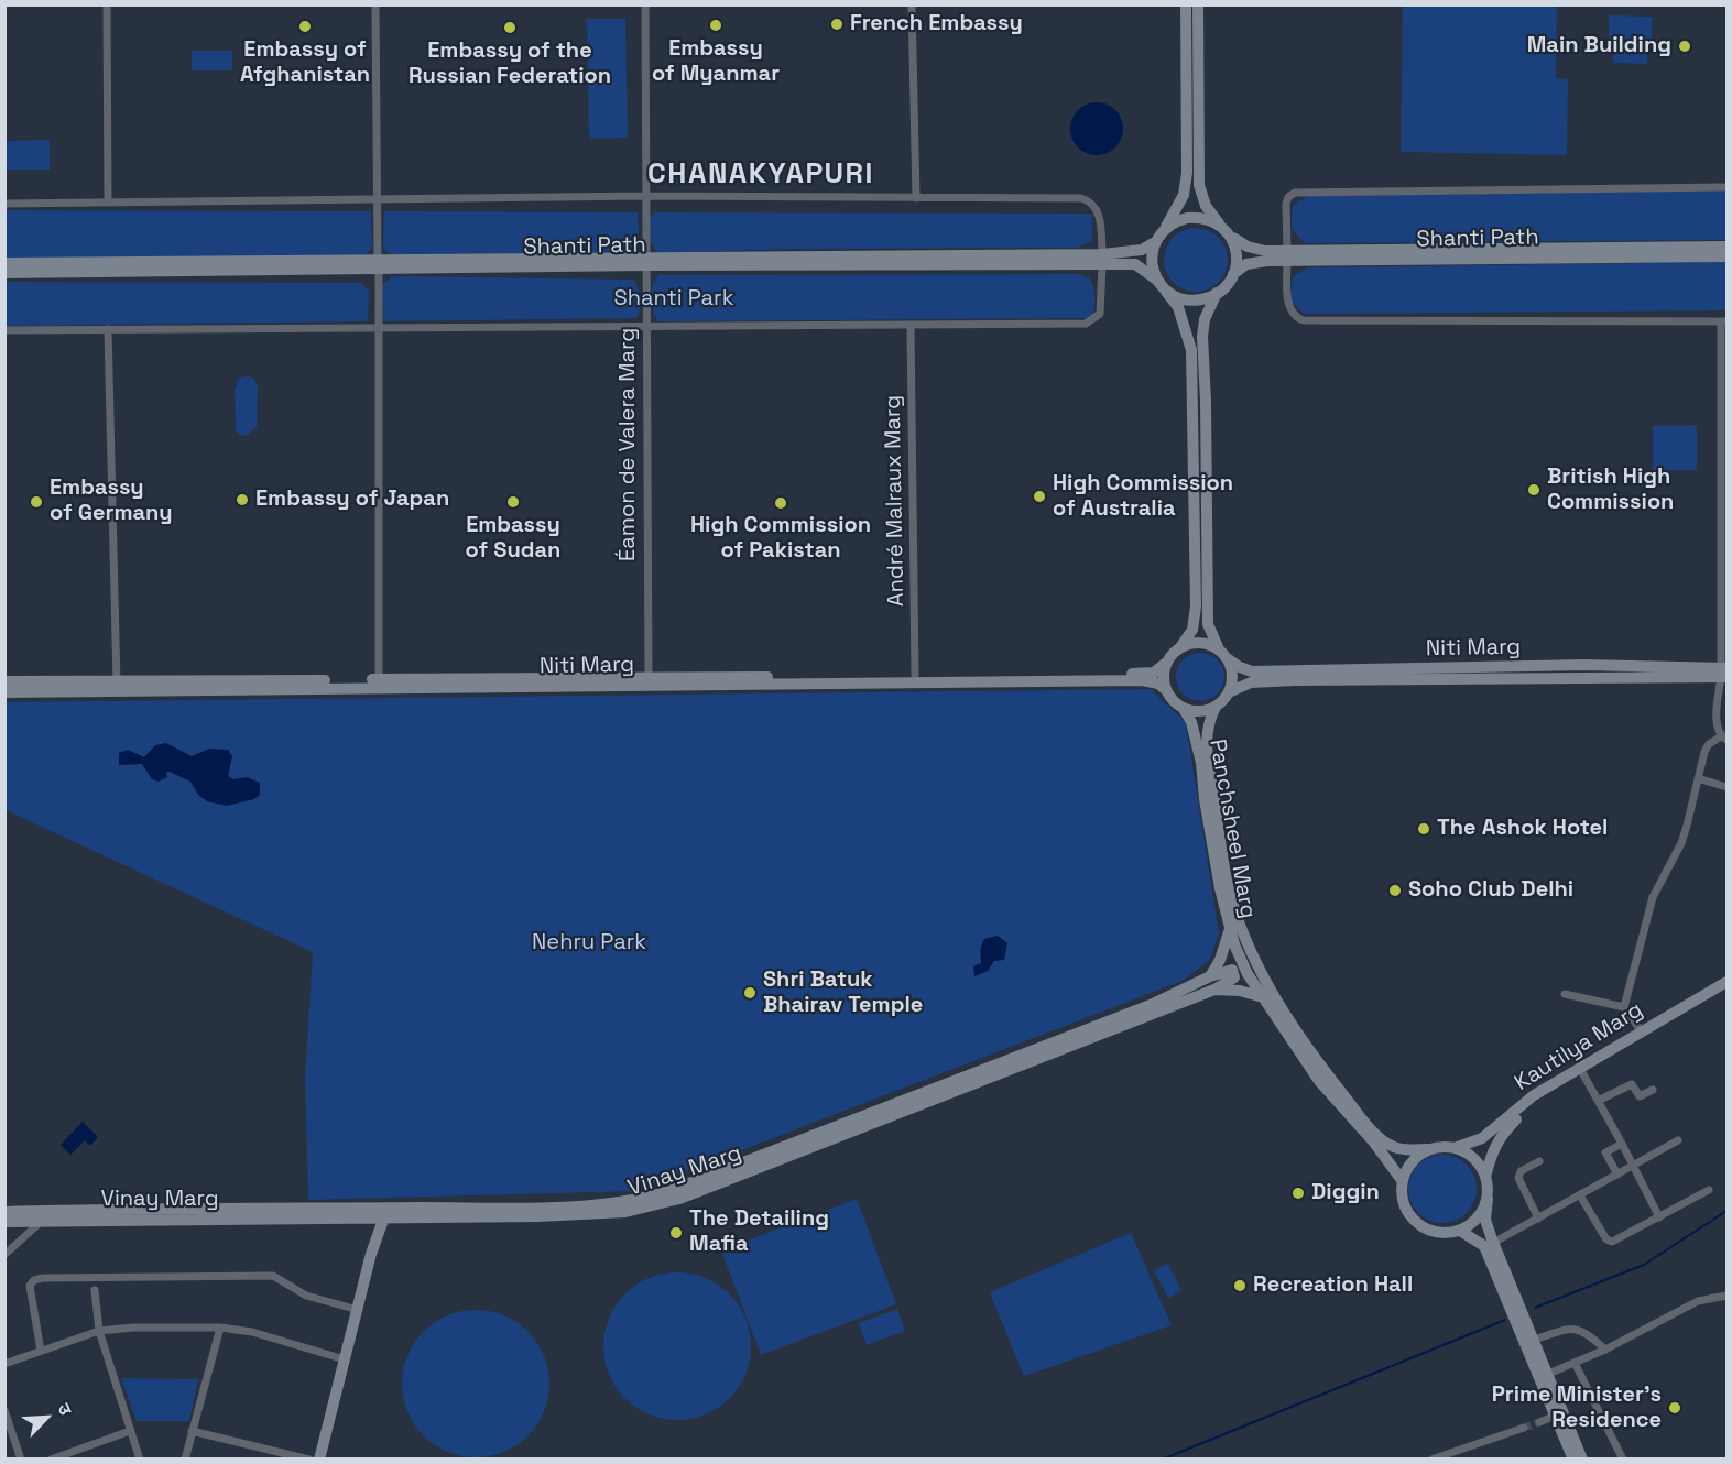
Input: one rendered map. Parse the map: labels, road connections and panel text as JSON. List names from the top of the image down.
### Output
{
  "streets": {
    "main road": [
      "Shanti Path",
      "Niti Marg",
      "Panchsheel Marg",
      "Kautilya Marg",
      "Vinay Marg"
    ],
    "street": ["Éamon de Valera Marg", "André Malraux Marg"]
  },
  "crossings": [
    ["Shanti Path", "Éamon de Valera Marg"],
    ["Éamon de Valera Marg", "Niti Marg"],
    ["André Malraux Marg", "Niti Marg"],
    ["Niti Marg", "Panchsheel Marg"],
    ["Panchsheel Marg", "Kautilya Marg"],
    ["Panchsheel Marg", "Vinay Marg"]
  ],
  "districts": ["CHANAKYAPURI"],
  "parks": ["Shanti Park", "Nehru Park"],
  "places": [
    "French Embassy",
    "Embassy of Myanmar",
    "Embassy of Afghanistan",
    "Embassy of the Russian Federation",
    "Main Building",
    "British High Commission",
    "High Commission of Australia",
    "Embassy of Japan",
    "Embassy of Germany",
    "Embassy of Sudan",
    "High Commission of Pakistan",
    "The Ashok Hotel",
    "Soho Club Delhi",
    "Shri Batuk Bhairav Temple",
    "Diggin",
    "The Detailing Mafia",
    "Recreation Hall",
    "Prime Minister's Residence"
  ],
  "north": "top right"
}
